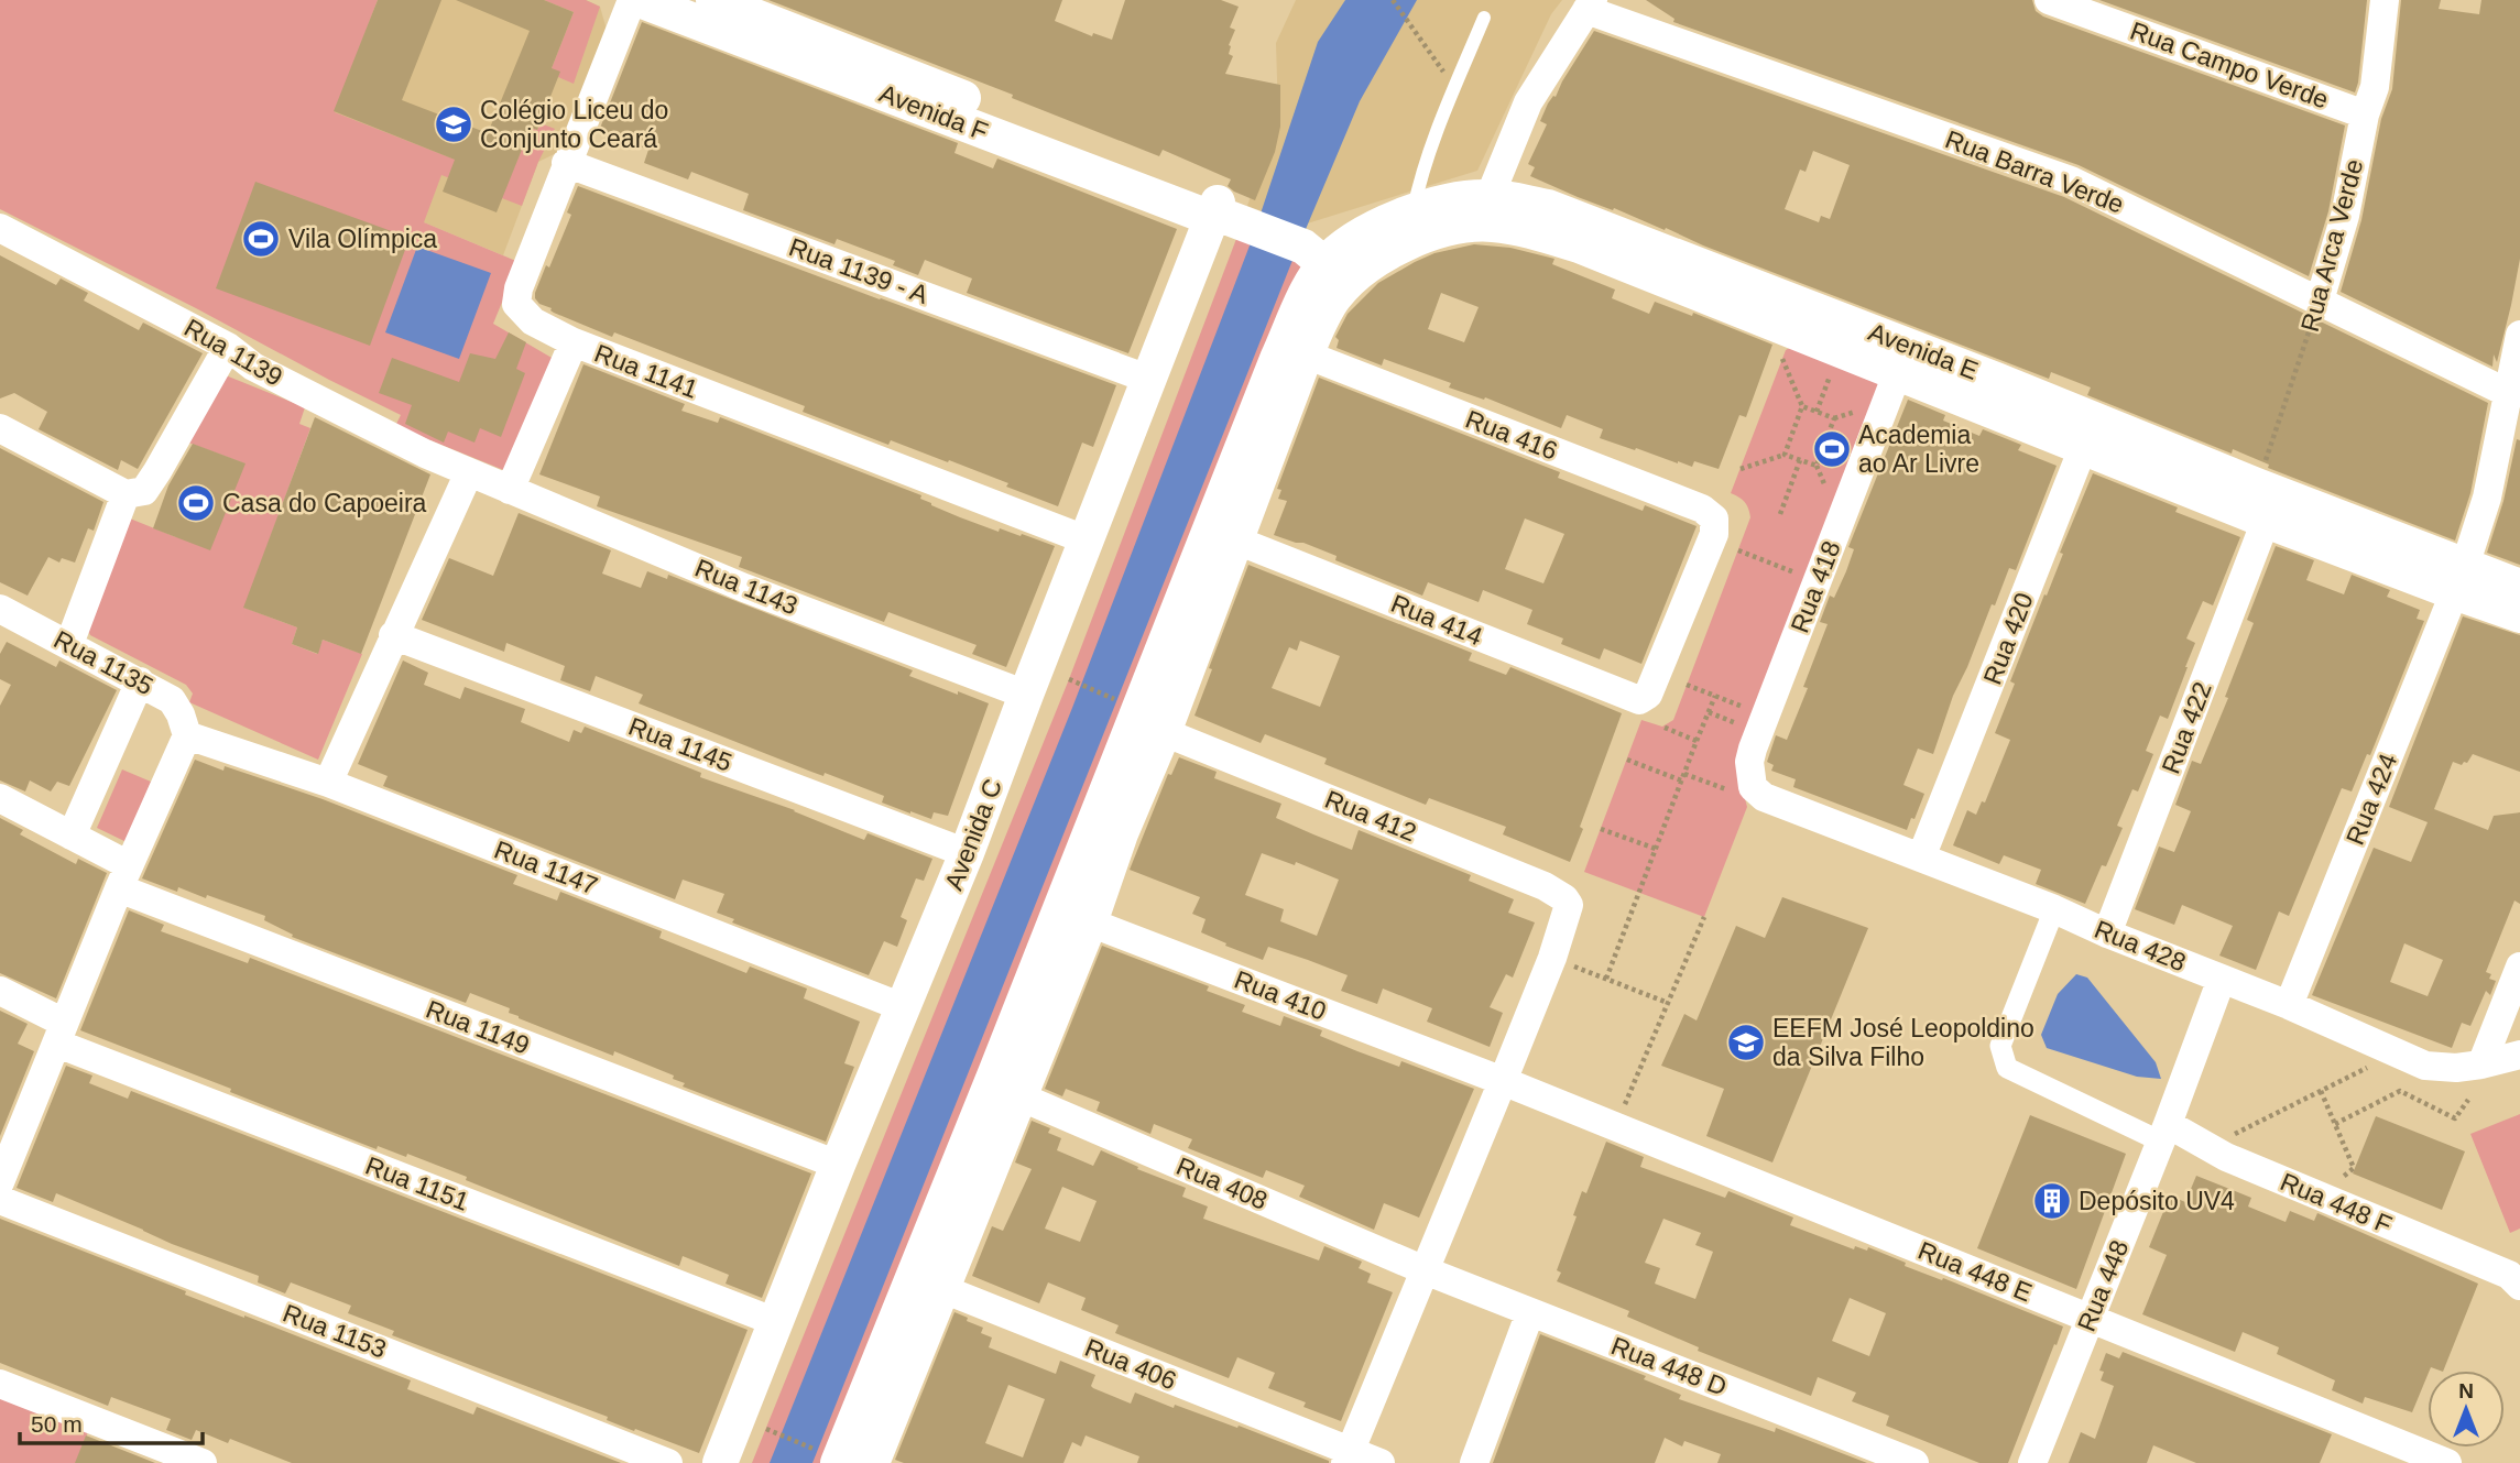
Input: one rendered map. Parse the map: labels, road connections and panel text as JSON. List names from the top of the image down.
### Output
{
  "streets": {
    "street": [
      "Rua Campo Verde",
      "Avenida F",
      "Rua Barra Verde",
      "Rua Arca Verde",
      "Rua 1139 - A",
      "Avenida E",
      "Rua 1139",
      "Rua 1141",
      "Rua 416",
      "Rua 1143",
      "Rua 418",
      "Rua 414",
      "Rua 420",
      "Rua 1135",
      "Rua 422",
      "Rua 1145",
      "Rua 424",
      "Rua 412",
      "Avenida C",
      "Rua 1147",
      "Rua 428",
      "Rua 410",
      "Rua 1149",
      "Rua 1151",
      "Rua 408",
      "Rua 448 F",
      "Rua 448 E",
      "Rua 448",
      "Rua 1153",
      "Rua 406",
      "Rua 448 D"
    ]
  },
  "crossings": [
    ["Rua Campo Verde", "Rua Arca Verde"],
    ["Avenida F", "Avenida E"],
    ["Avenida F", "Avenida C"],
    ["Rua Barra Verde", "Rua Arca Verde"],
    ["Rua Barra Verde", "Rua 424"],
    ["Rua Arca Verde", "Avenida E"],
    ["Rua 1139 - A", "Rua 1141"],
    ["Rua 1139 - A", "Avenida C"],
    ["Avenida E", "Rua 418"],
    ["Avenida E", "Rua 420"],
    ["Avenida E", "Rua 422"],
    ["Avenida E", "Rua 424"],
    ["Rua 1139", "Rua 1143"],
    ["Rua 1141", "Avenida C"],
    ["Rua 416", "Rua 414"],
    ["Rua 1143", "Avenida C"],
    ["Rua 418", "Rua 428"],
    ["Rua 420", "Rua 428"],
    ["Rua 1135", "Rua 1147"],
    ["Rua 422", "Rua 428"],
    ["Rua 1145", "Avenida C"],
    ["Rua 424", "Rua 428"],
    ["Avenida C", "Rua 1147"],
    ["Avenida C", "Rua 1149"],
    ["Avenida C", "Rua 1151"],
    ["Rua 428", "Rua 448"],
    ["Rua 410", "Rua 448 E"],
    ["Rua 408", "Rua 448 D"],
    ["Rua 448 F", "Rua 448"],
    ["Rua 448 E", "Rua 448"]
  ],
  "places": {
    "school or university": ["Colégio Liceu do Conjunto Ceará", "EEFM José Leopoldino da Silva Filho"],
    "sports": ["Vila Olímpica", "Academia ao Ar Livre", "Casa do Capoeira"],
    "building": ["Depósito UV4"]
  },
  "scale_bar": "50 m",
  "north": "top"
}
